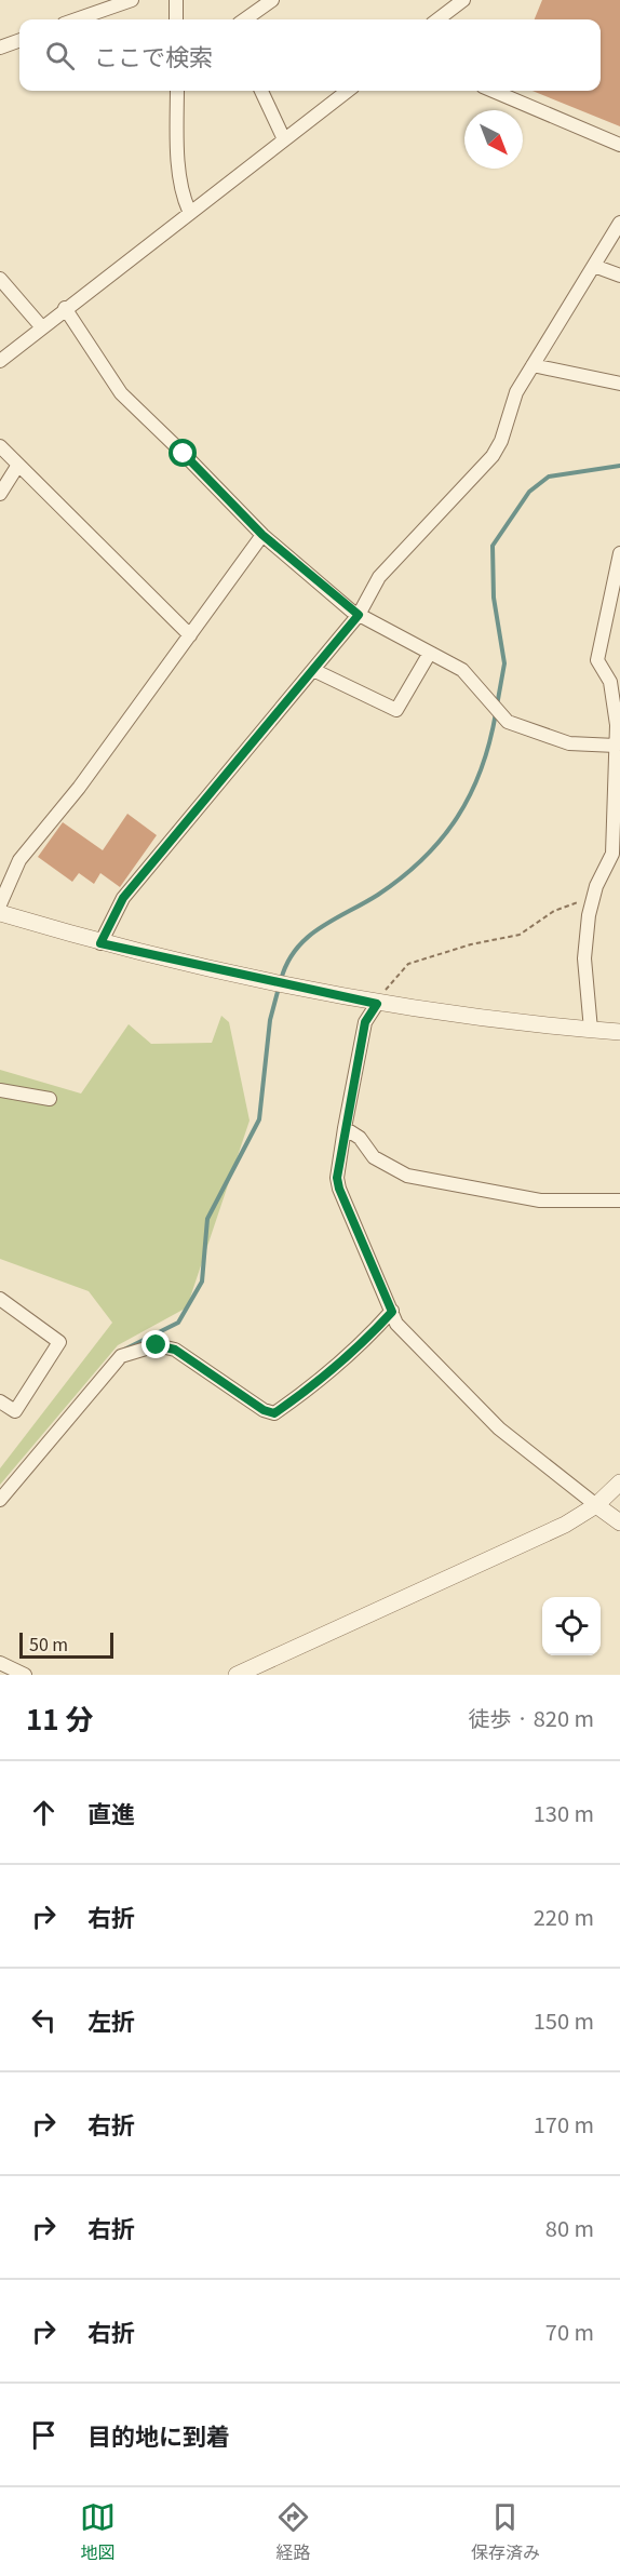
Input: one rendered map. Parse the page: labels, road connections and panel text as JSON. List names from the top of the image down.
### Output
{
  "scale_bar": "50 m",
  "north": "bottom right",
  "page": {
    "search": "ここで検索",
    "scale": "50 m",
    "heading": ["11 分", "徒歩 · 820 m"],
    "list": [
      ["直進", "130 m"],
      ["右折", "220 m"],
      ["左折", "150 m"],
      ["右折", "170 m"],
      ["右折", "80 m"],
      ["右折", "70 m"],
      "目的地に到着"
    ],
    "nav": ["地図", "経路", "保存済み"]
  }
}
